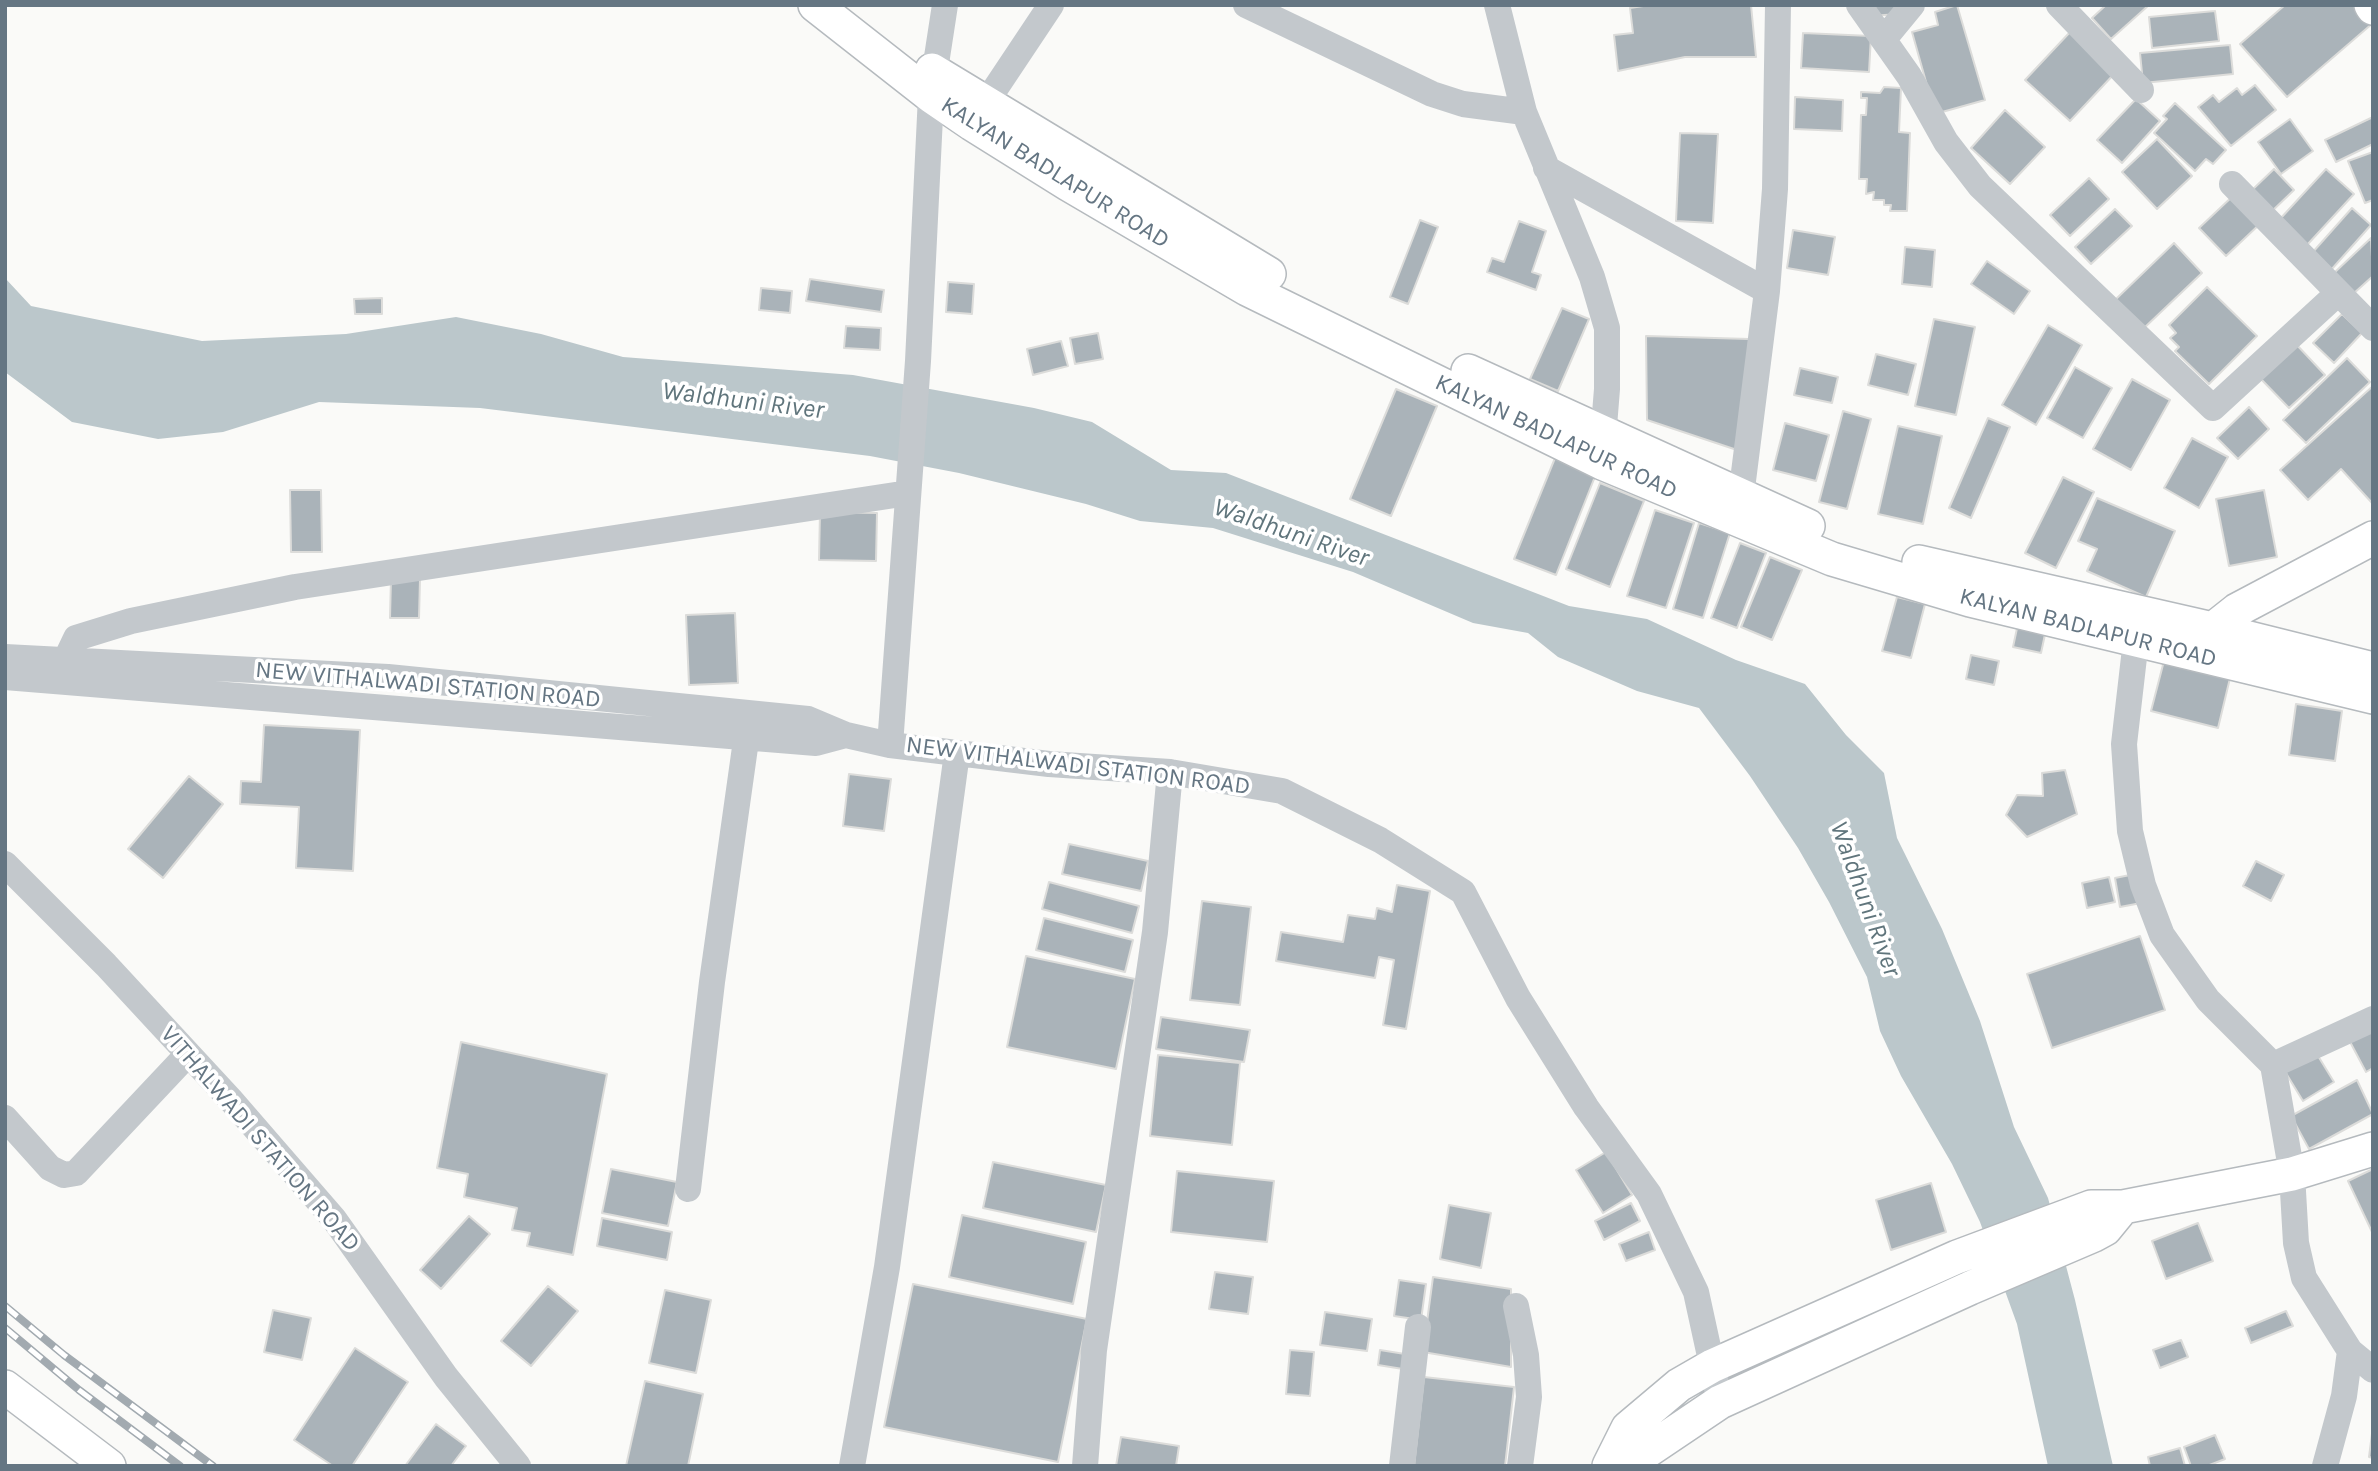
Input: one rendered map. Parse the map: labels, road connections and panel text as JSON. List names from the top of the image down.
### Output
{
  "streets": {
    "main road": ["KALYAN BADLAPUR ROAD"],
    "street": ["NEW VITHALWADI STATION ROAD", "VITHALWADI STATION ROAD"]
  },
  "water": ["Waldhuni River"]
}
